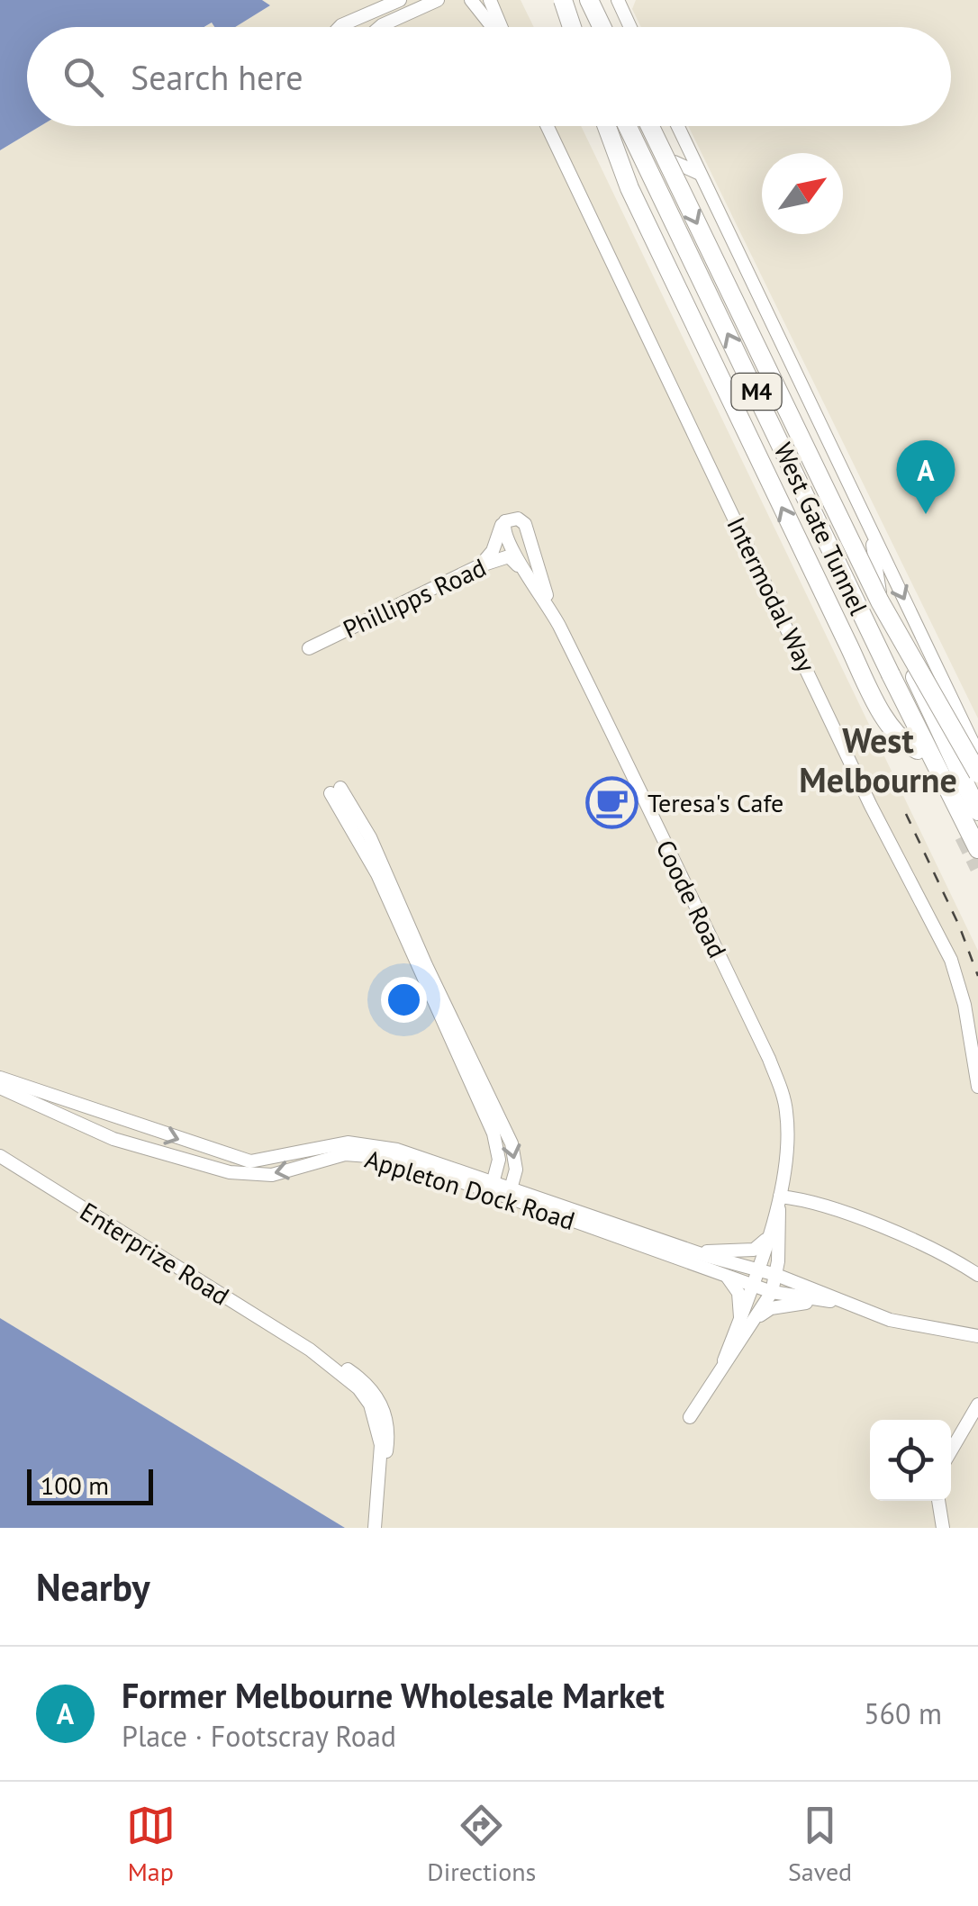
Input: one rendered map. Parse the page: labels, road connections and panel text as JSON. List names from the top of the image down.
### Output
{
  "streets": {
    "highway": ["M4", "West Gate Tunnel"],
    "street": [
      "Intermodal Way",
      "Phillipps Road",
      "Coode Road",
      "Appleton Dock Road",
      "Enterprize Road"
    ]
  },
  "crossings": [
    ["Phillipps Road", "Coode Road"],
    ["Coode Road", "Appleton Dock Road"]
  ],
  "districts": ["West Melbourne"],
  "places": {
    "cafe": ["Teresa's Cafe"]
  },
  "scale_bar": "100 m",
  "north": "top right",
  "page": {
    "search": "Search here",
    "pins": "A",
    "scale": "100 m",
    "heading": "Nearby",
    "list": [
      {
        "mark": "A",
        "name": "Former Melbourne Wholesale Market",
        "note": "Place · Footscray Road",
        "value": "560 m"
      }
    ],
    "nav": ["Map", "Directions", "Saved"]
  }
}
